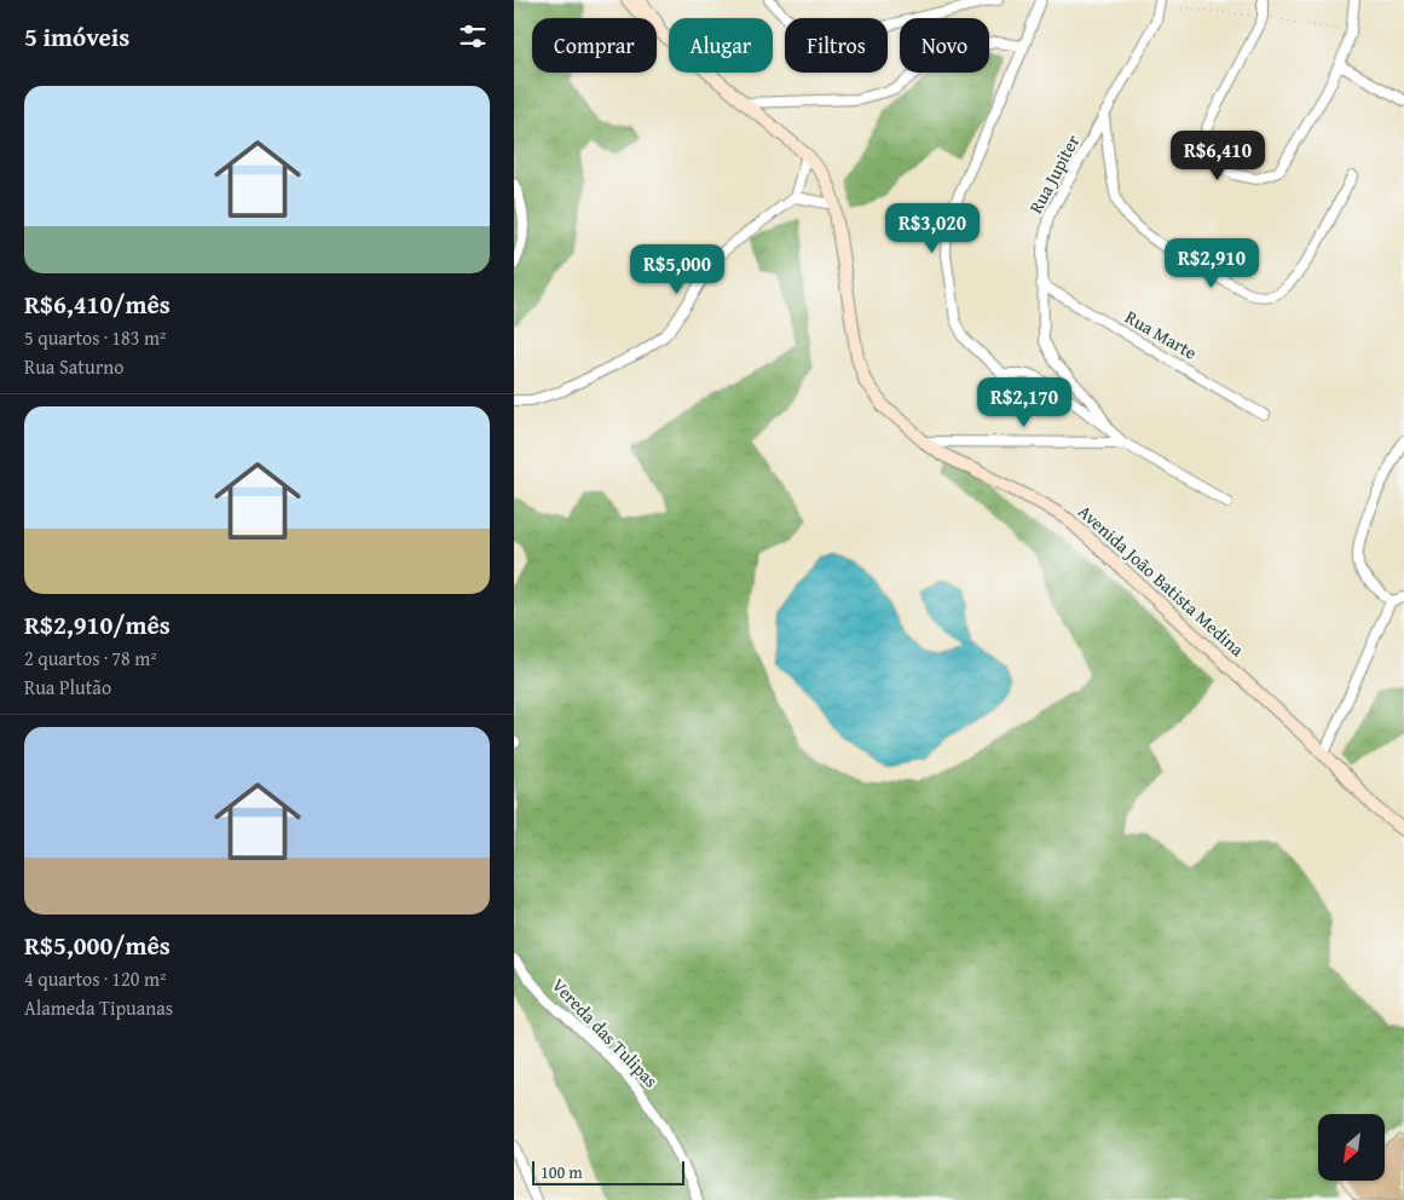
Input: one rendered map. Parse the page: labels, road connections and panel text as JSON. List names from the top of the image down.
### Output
{
  "streets": {
    "main road": ["Avenida João Batista Medina"],
    "street": ["Rua Jupiter", "Rua Marte", "Vereda das Tulipas"]
  },
  "crossings": [
    ["Rua Jupiter", "Rua Marte"]
  ],
  "scale_bar": "100 m",
  "north": "bottom left",
  "page": {
    "heading": "5 imóveis",
    "chip": [
      "Comprar",
      "Alugar",
      "Filtros",
      "Novo"
    ],
    "list": [
      {
        "name": "R$6,410/mês",
        "note": "5 quartos · 183 m² · Rua Saturno"
      },
      {
        "name": "R$2,910/mês",
        "note": "2 quartos · 78 m² · Rua Plutão"
      },
      {
        "name": "R$5,000/mês",
        "note": "4 quartos · 120 m² · Alameda Tipuanas"
      }
    ],
    "price": [
      "R$6,410",
      "R$3,020",
      "R$2,910",
      "R$5,000",
      "R$2,170"
    ],
    "scale": "100 m"
  }
}
